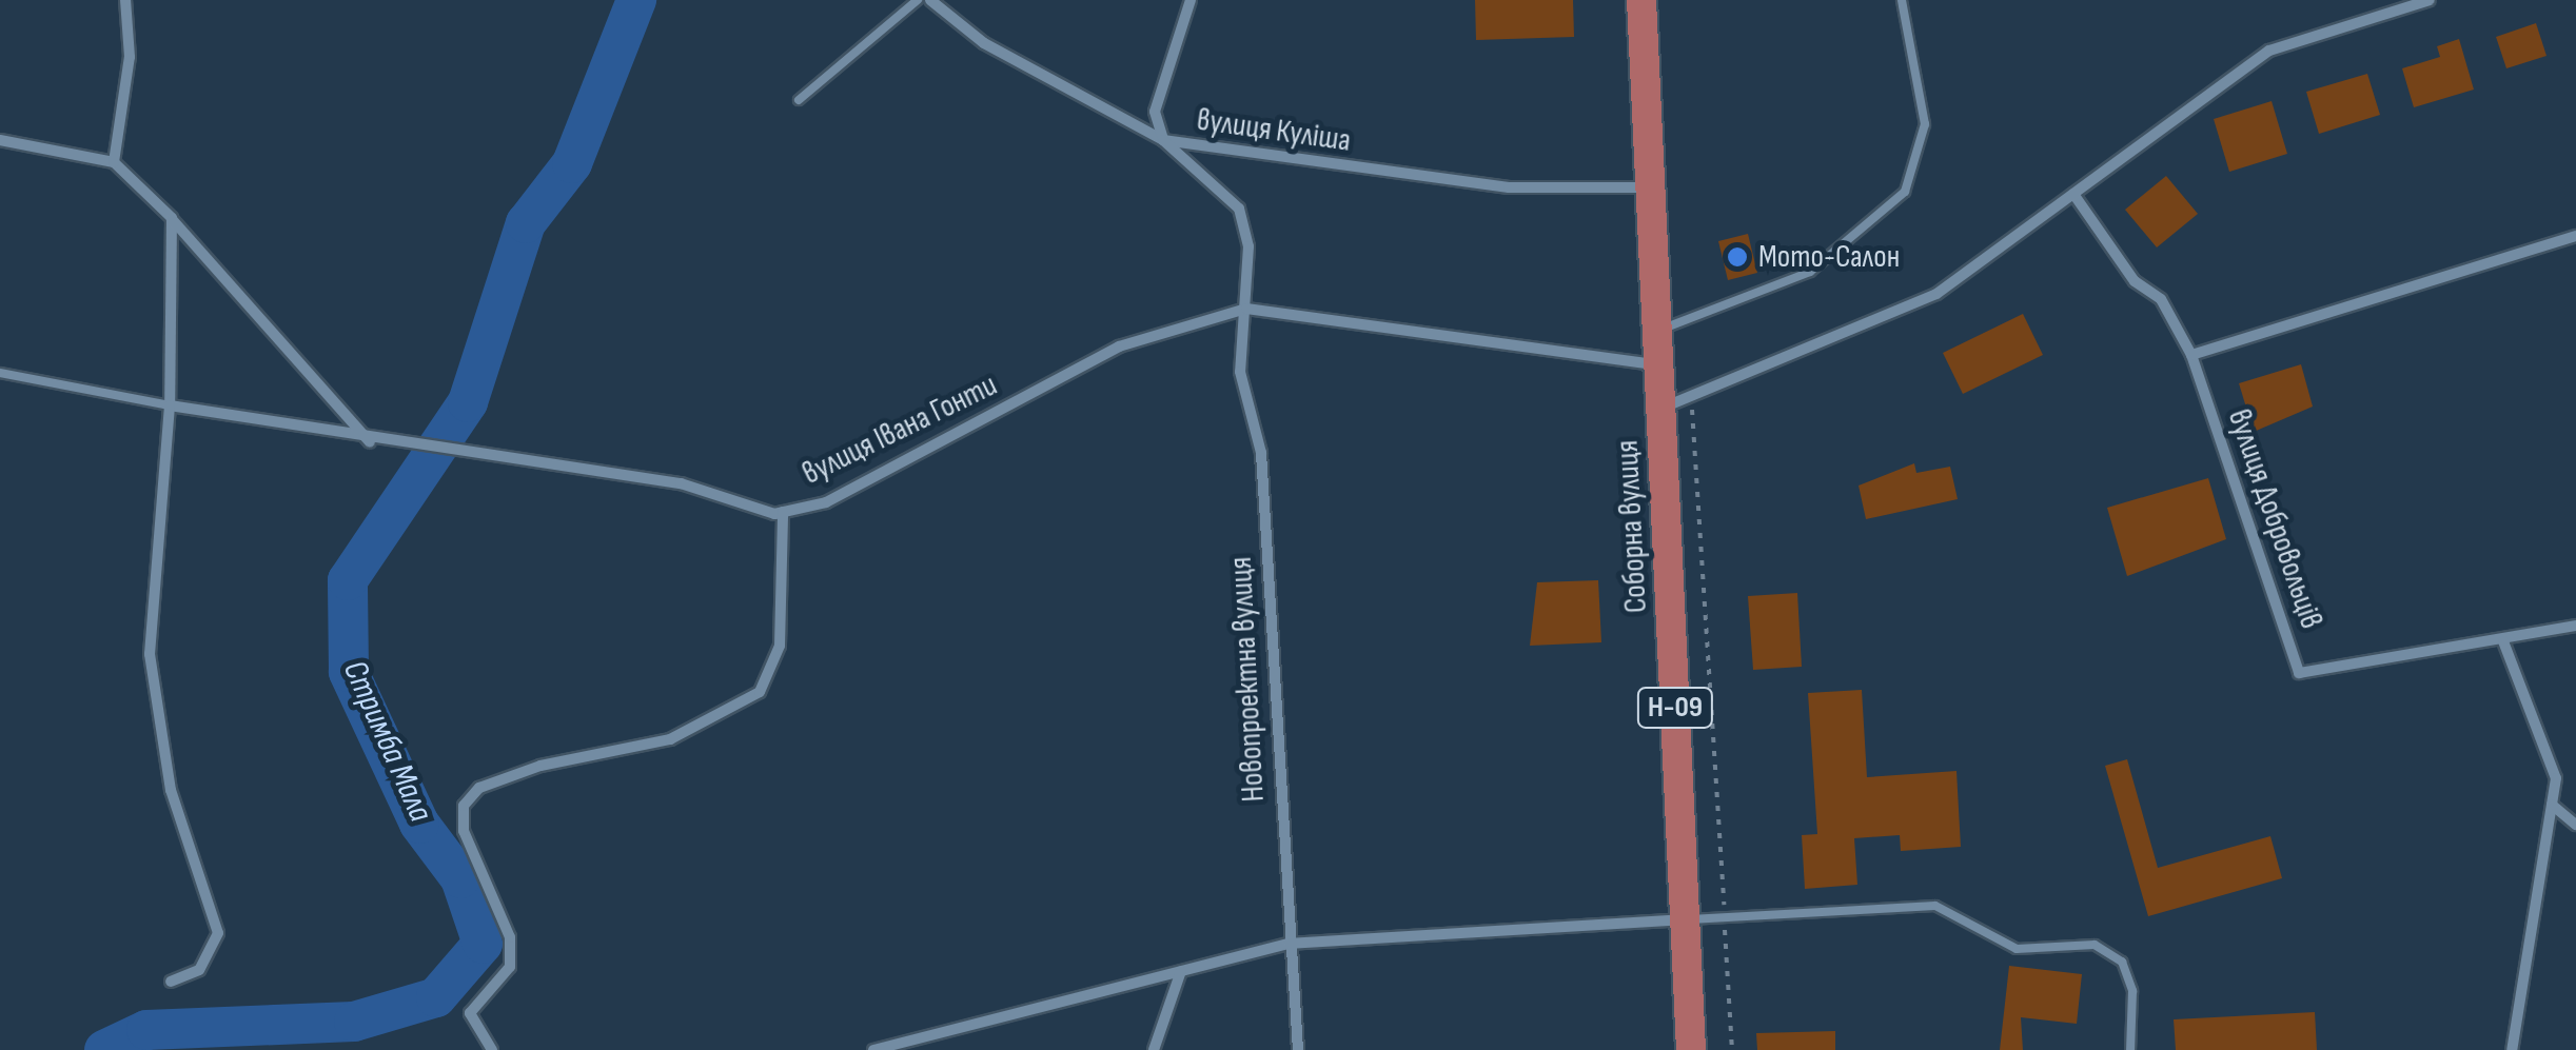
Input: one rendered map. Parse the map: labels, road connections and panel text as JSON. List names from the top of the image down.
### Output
{
  "streets": {
    "main road": ["Соборна вулиця", "Н-09"],
    "street": [
      "вулиця Куліша",
      "вулиця Івана Гонти",
      "вулиця Добровольців",
      "Новопроектна вулиця"
    ]
  },
  "crossings": [
    ["вулиця Куліша", "Соборна вулиця"],
    ["вулиця Куліша", "Новопроектна вулиця"],
    ["вулиця Івана Гонти", "Соборна вулиця"],
    ["вулиця Івана Гонти", "Новопроектна вулиця"]
  ],
  "water": ["Стримба Мала"],
  "places": ["Мото-Салон"]
}
